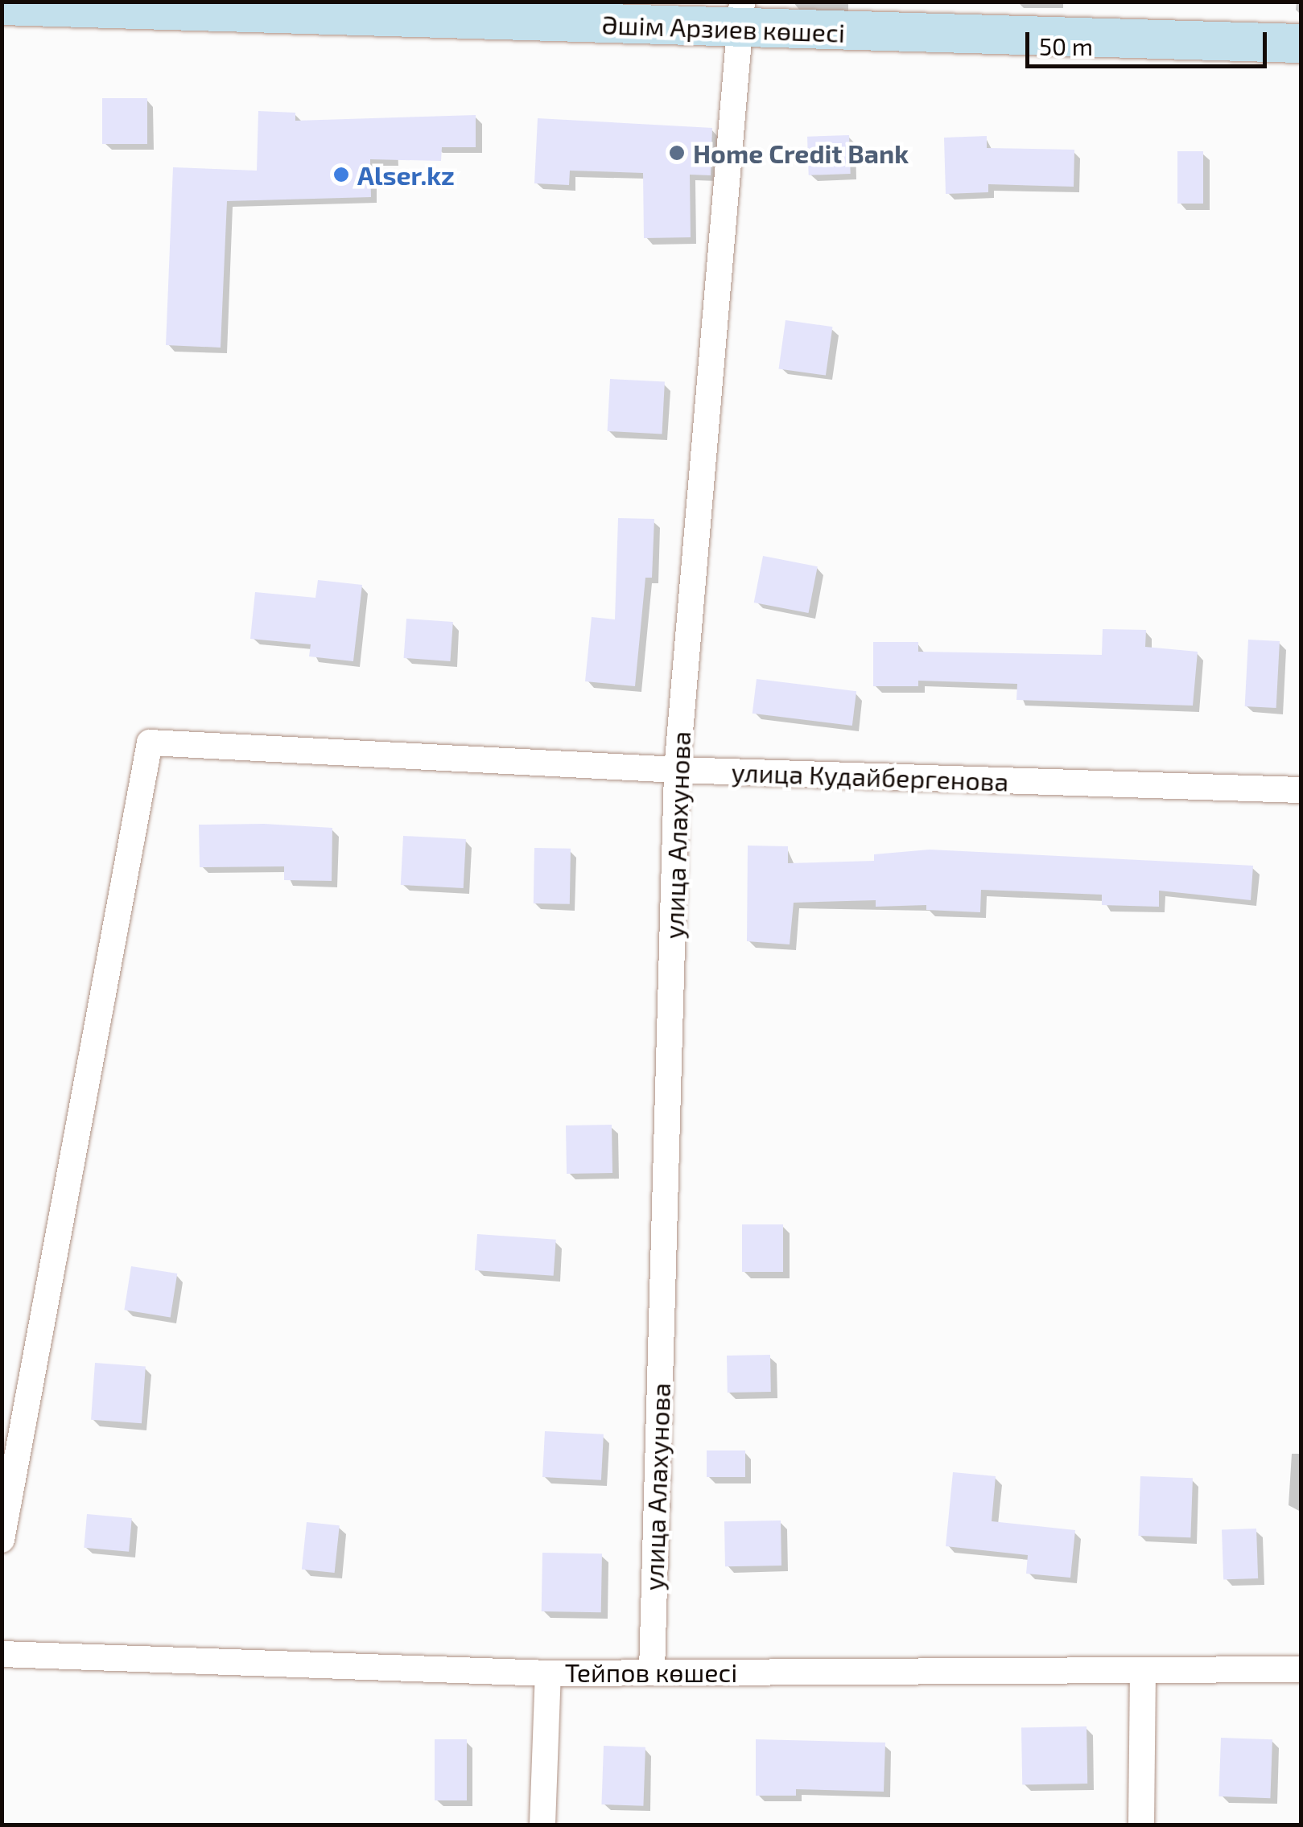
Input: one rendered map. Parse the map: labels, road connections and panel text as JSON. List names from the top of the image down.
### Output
{
  "streets": {
    "main road": ["Әшім Арзиев көшесі"],
    "street": ["улица Кудайбергенова", "улица Алахунова", "Тейпов көшесі"]
  },
  "crossings": [
    ["Әшім Арзиев көшесі", "улица Алахунова"],
    ["улица Кудайбергенова", "улица Алахунова"],
    ["улица Алахунова", "Тейпов көшесі"]
  ],
  "places": ["Home Credit Bank", "Alser.kz"],
  "scale_bar": "50 m"
}
